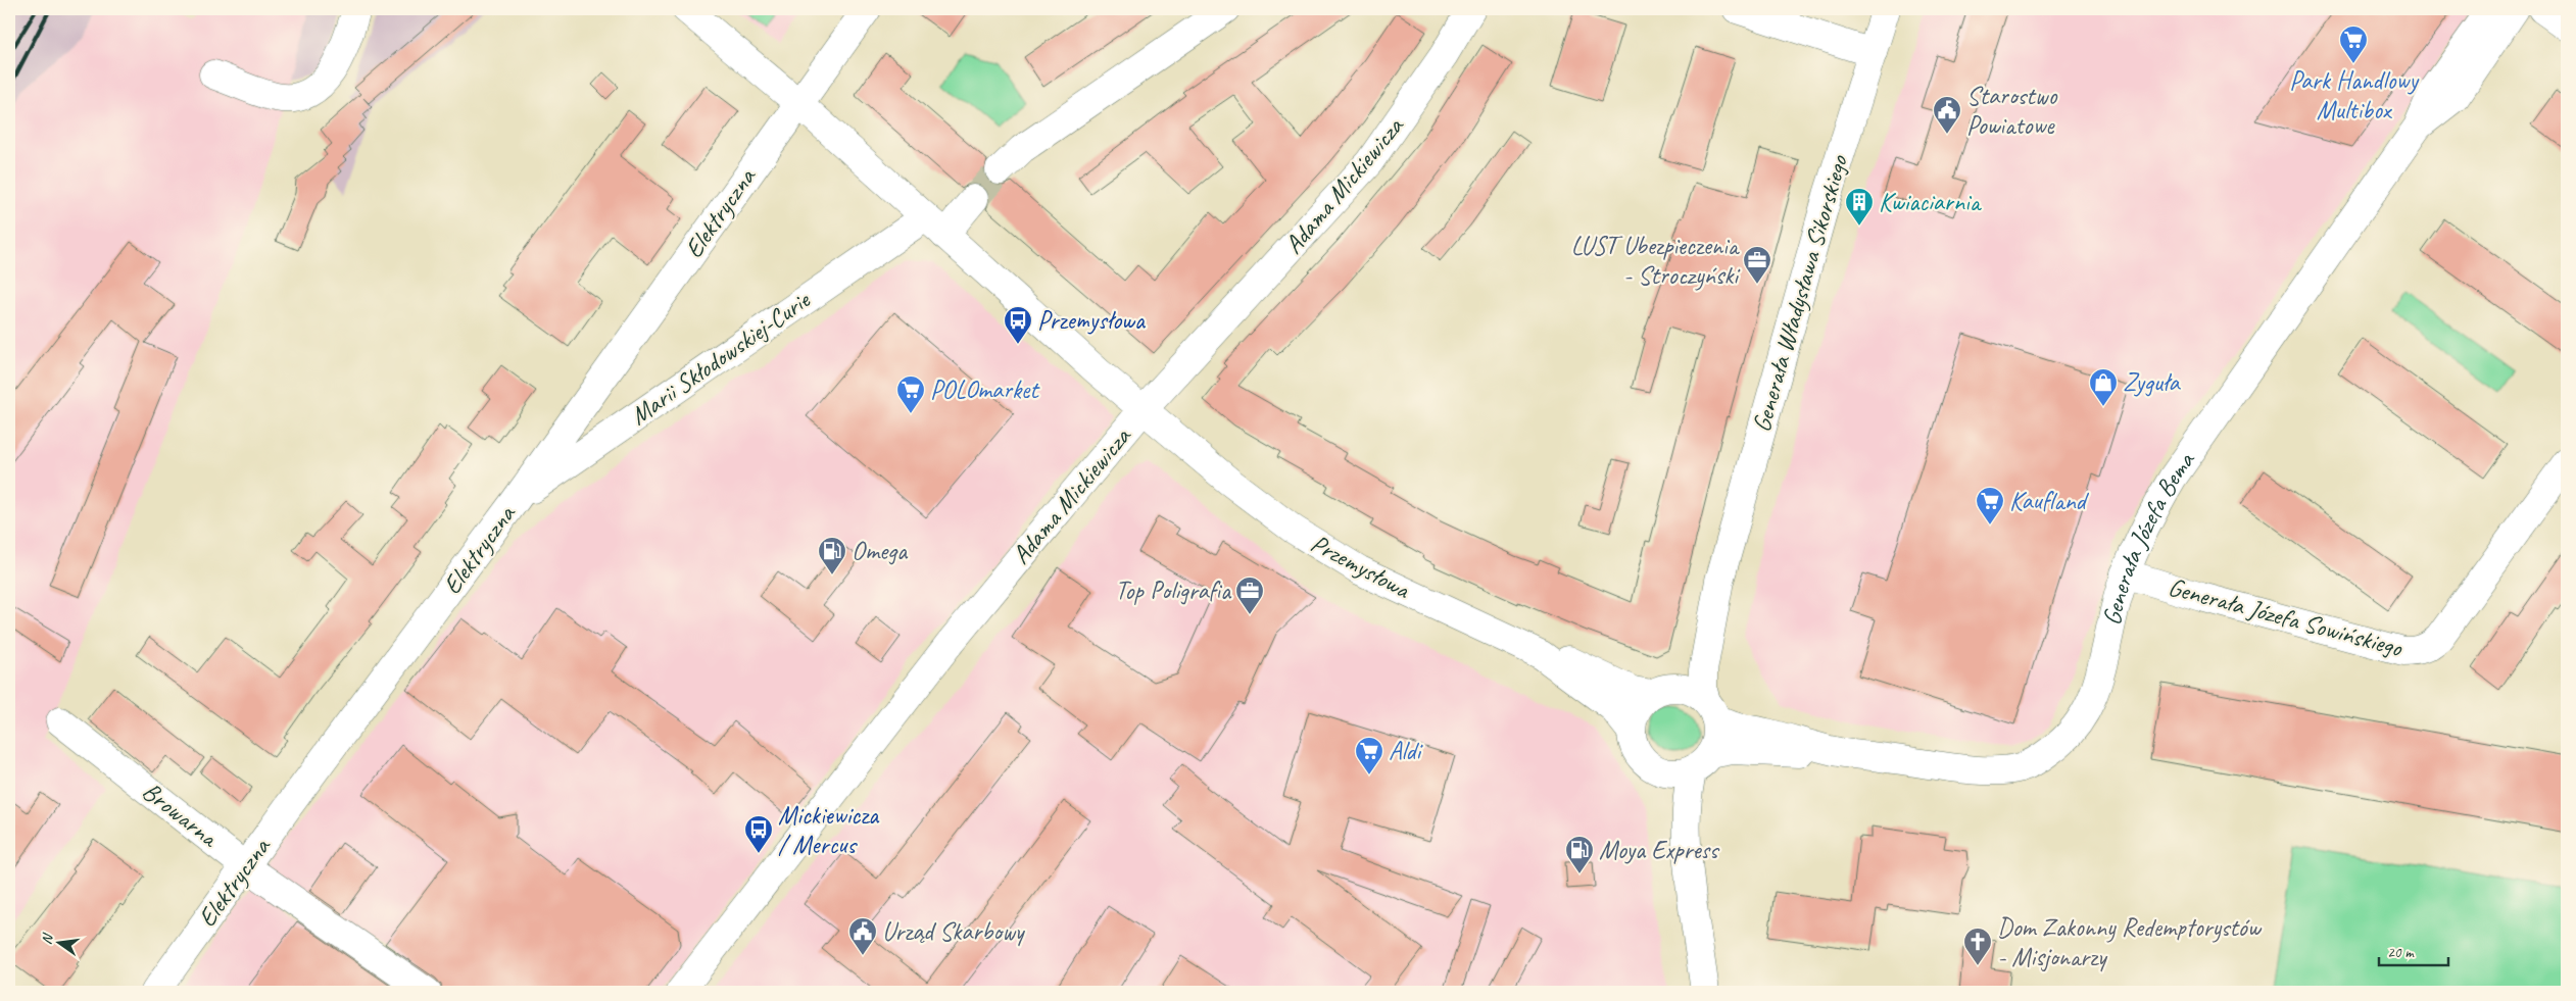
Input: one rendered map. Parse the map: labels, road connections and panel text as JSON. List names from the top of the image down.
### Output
{
  "streets": {
    "street": [
      "Adama Mickiewicza",
      "Elektryczna",
      "Generała Władysława Sikorskiego",
      "Marii Skłodowskiej-Curie",
      "Generała Józefa Bema",
      "Przemysłowa",
      "Generała Józefa Sowińskiego",
      "Browarna"
    ]
  },
  "crossings": [
    ["Adama Mickiewicza", "Przemysłowa"],
    ["Elektryczna", "Marii Skłodowskiej-Curie"],
    ["Elektryczna", "Przemysłowa"],
    ["Elektryczna", "Browarna"],
    ["Generała Władysława Sikorskiego", "Generała Józefa Bema"],
    ["Generała Władysława Sikorskiego", "Przemysłowa"],
    ["Marii Skłodowskiej-Curie", "Przemysłowa"],
    ["Generała Józefa Bema", "Przemysłowa"],
    ["Generała Józefa Bema", "Generała Józefa Sowińskiego"]
  ],
  "places": {
    "supermarket": [
      "Park Handlowy Multibox",
      "POLOmarket",
      "Kaufland",
      "Aldi"
    ],
    "public building": ["Starostwo Powiatowe", "Urząd Skarbowy"],
    "building": ["Kwiaciarnia"],
    "office": ["LUST Ubezpieczenia - Stroczyński", "Top Poligrafia"],
    "bus stop": ["Przemysłowa", "Mickiewicza / Mercus"],
    "shop": ["Zyguła"],
    "fuel station": ["Omega", "Moya Express"],
    "church": ["Dom Zakonny Redemptorystów - Misjonarzy"]
  },
  "scale_bar": "20 m",
  "north": "left"
}
